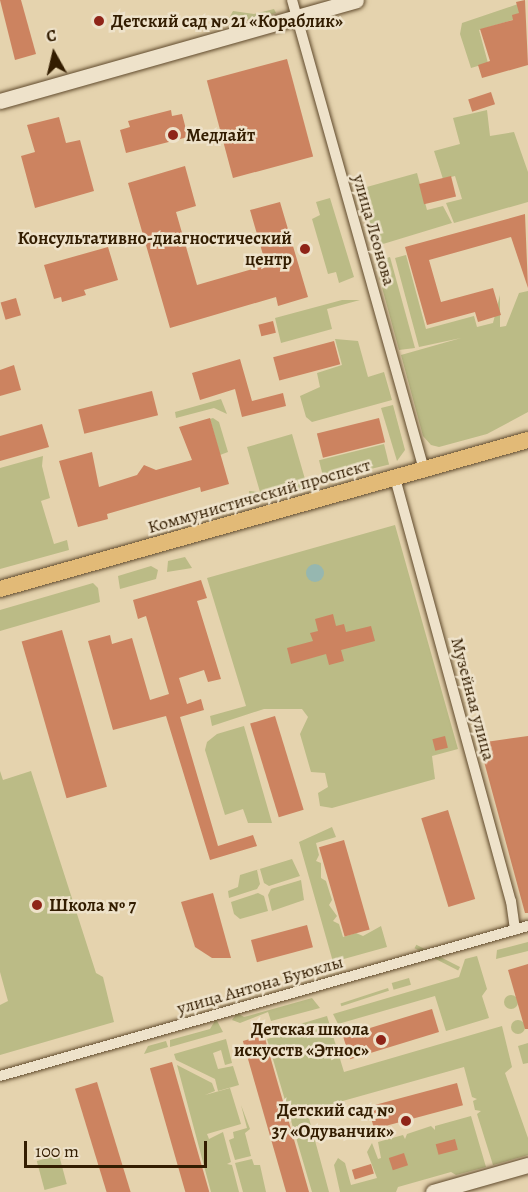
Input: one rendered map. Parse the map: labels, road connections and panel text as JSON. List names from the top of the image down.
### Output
{
  "streets": {
    "main road": ["Коммунистический проспект"],
    "street": ["улица Леонова", "Музейная улица", "улица Антона Буюклы"]
  },
  "crossings": [
    ["улица Леонова", "Коммунистический проспект"],
    ["Коммунистический проспект", "Музейная улица"],
    ["Музейная улица", "улица Антона Буюклы"]
  ],
  "places": [
    "Детский сад № 21 «Кораблик»",
    "Медлайт",
    "Консультативно-диагностический центр",
    "Школа № 7",
    "Детская школа искусств «Этнос»",
    "Детский сад № 37 «Одуванчик»"
  ],
  "scale_bar": "100 m",
  "north": "top"
}
